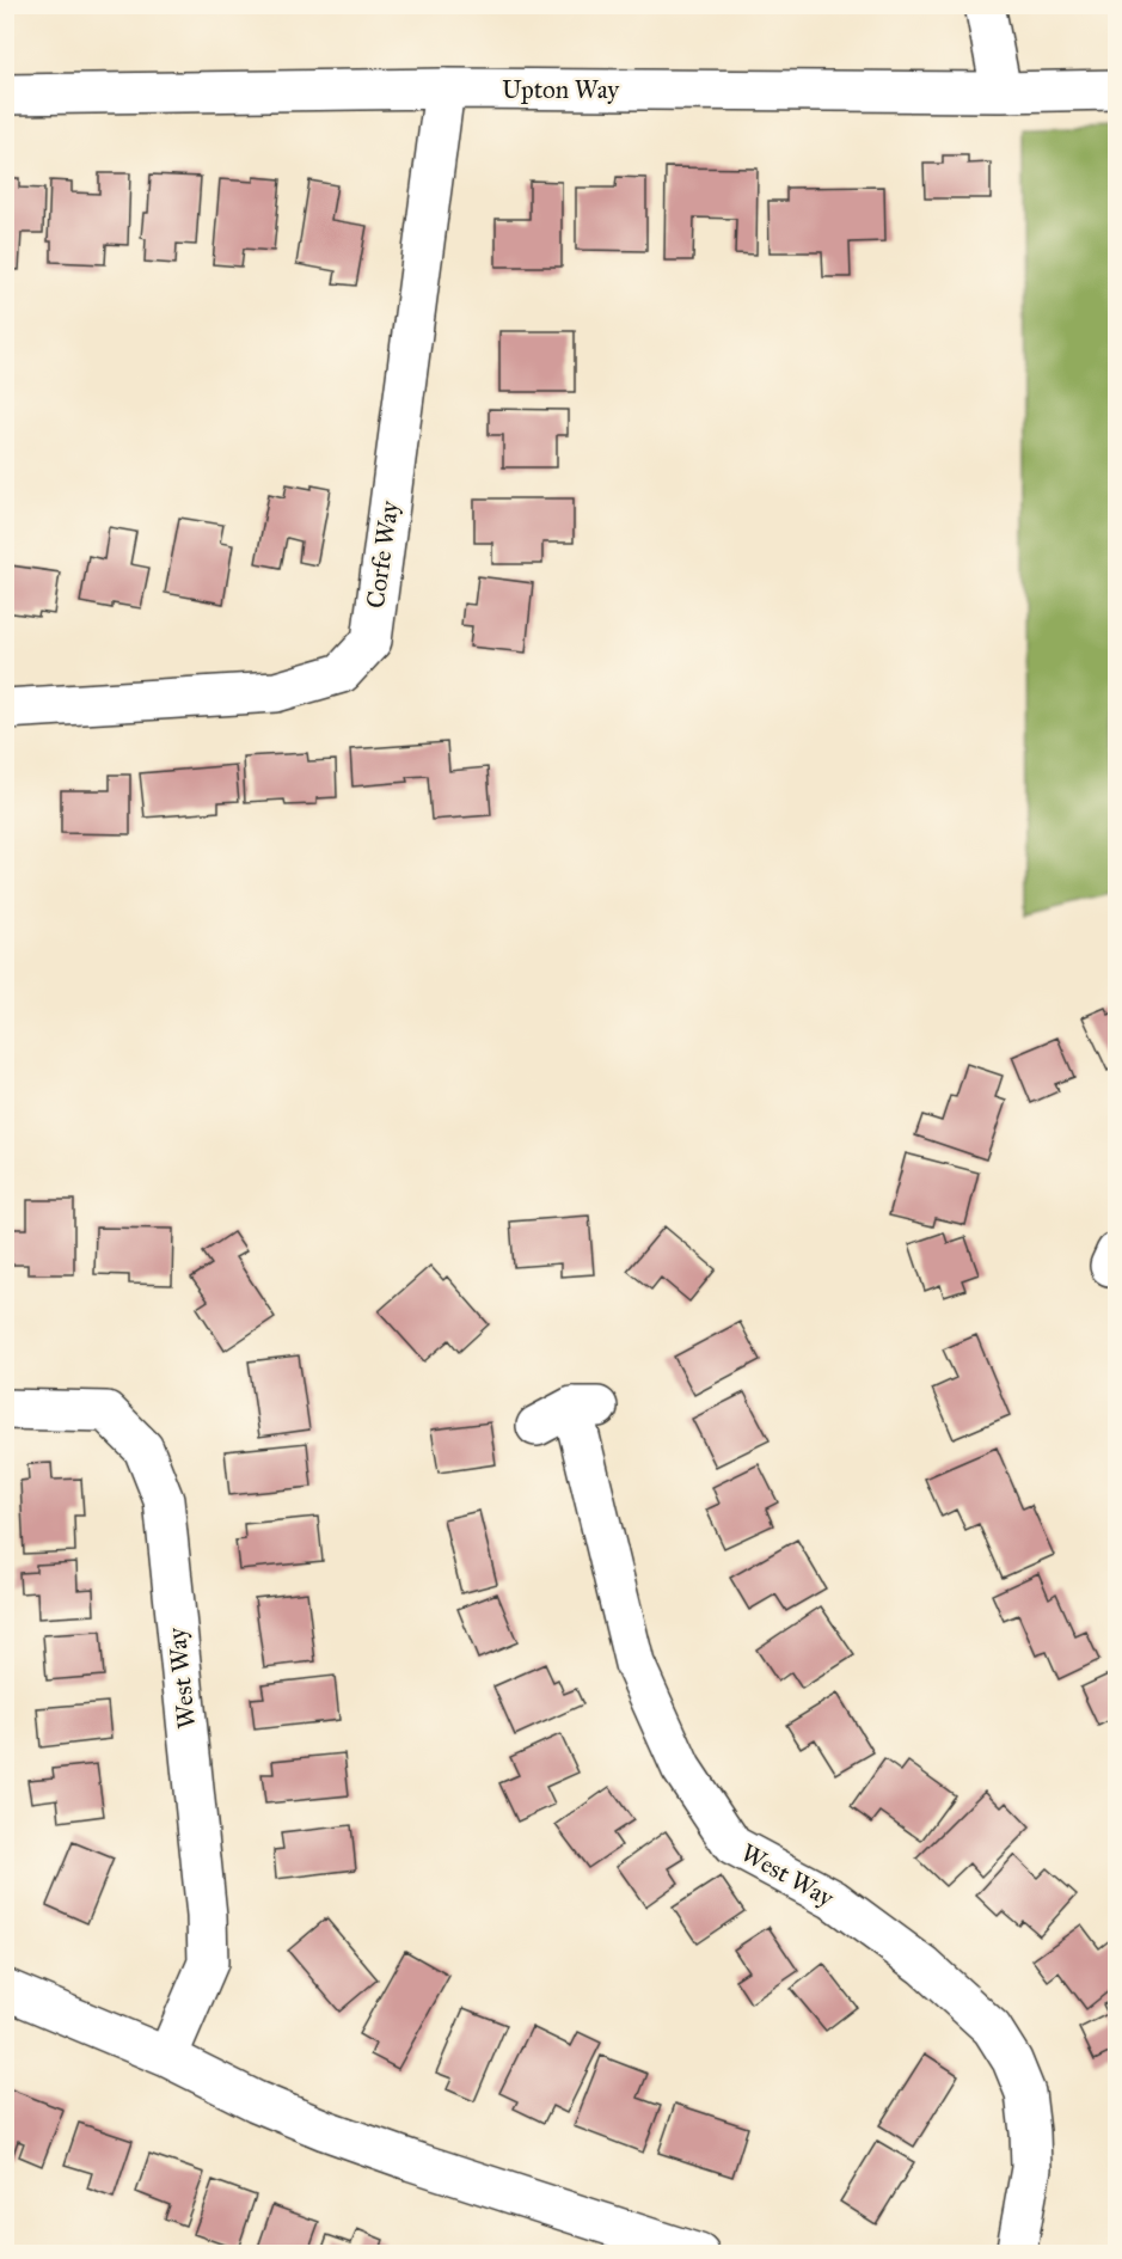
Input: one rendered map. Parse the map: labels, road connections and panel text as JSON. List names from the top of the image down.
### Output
{
  "streets": {
    "street": ["Upton Way", "Corfe Way", "West Way"]
  },
  "crossings": [
    ["Upton Way", "Corfe Way"]
  ]
}
